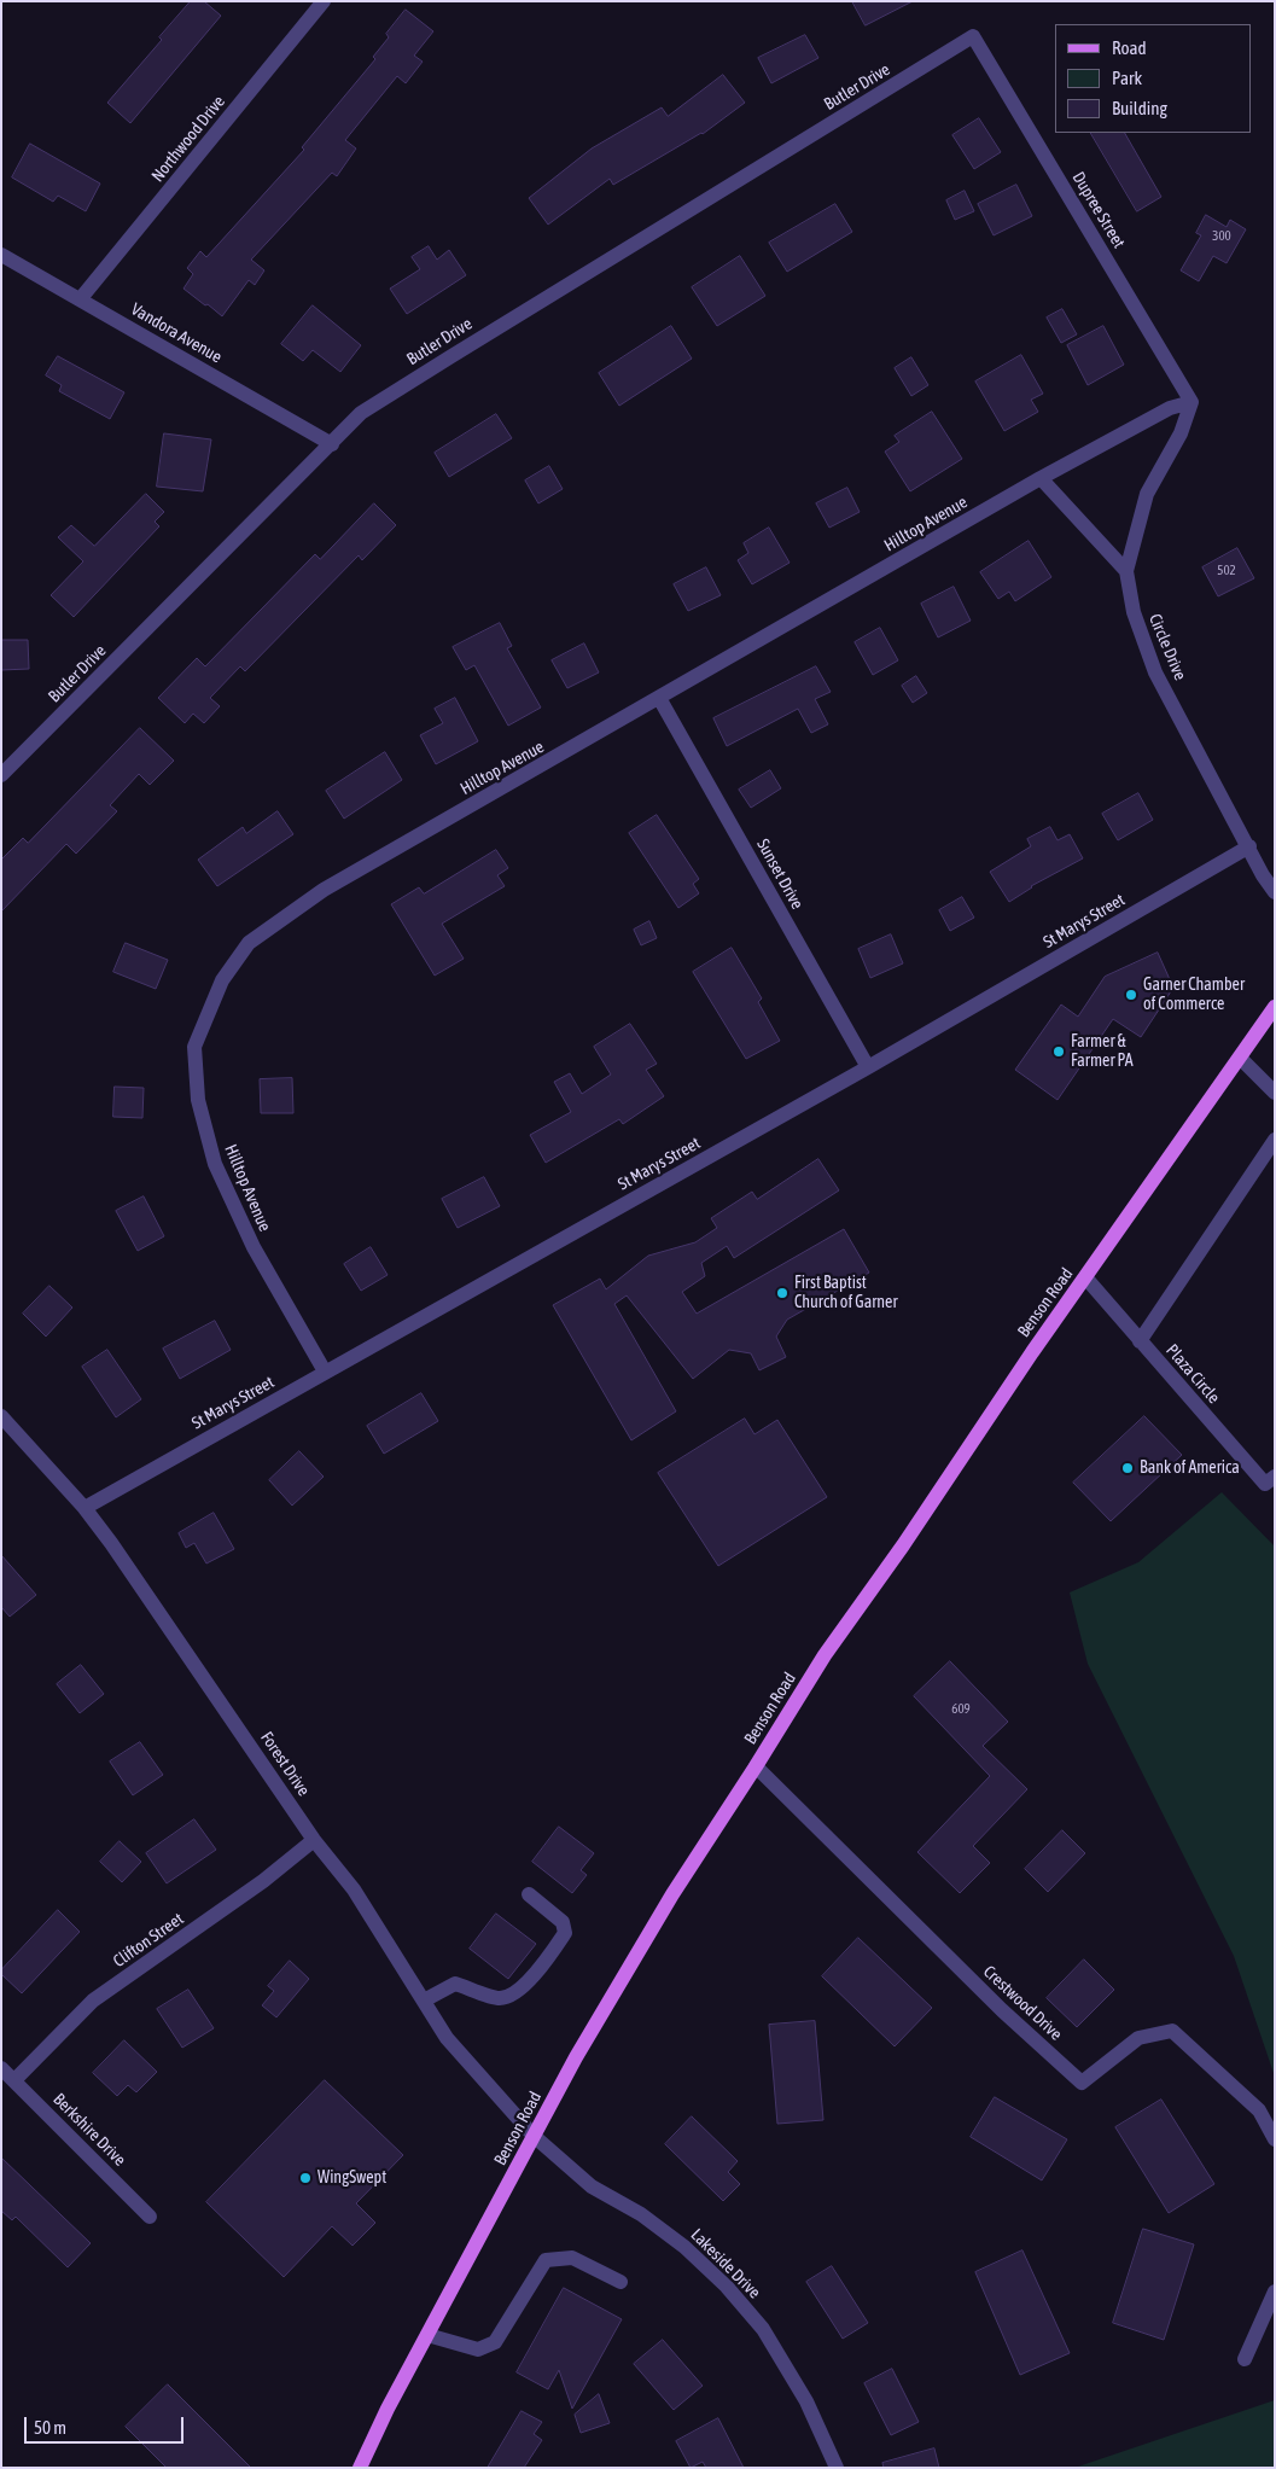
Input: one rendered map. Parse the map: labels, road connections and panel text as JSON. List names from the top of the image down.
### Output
{
  "streets": {
    "main road": ["Benson Road"],
    "street": [
      "Butler Drive",
      "Northwood Drive",
      "Dupree Street",
      "Vandora Avenue",
      "Hilltop Avenue",
      "Circle Drive",
      "Sunset Drive",
      "St Marys Street",
      "Plaza Circle",
      "Forest Drive",
      "Clifton Street",
      "Crestwood Drive",
      "Berkshire Drive",
      "Lakeside Drive"
    ]
  },
  "crossings": [
    ["Butler Drive", "Dupree Street"],
    ["Butler Drive", "Vandora Avenue"],
    ["Northwood Drive", "Vandora Avenue"],
    ["Dupree Street", "Hilltop Avenue"],
    ["Dupree Street", "Circle Drive"],
    ["Hilltop Avenue", "Circle Drive"],
    ["Hilltop Avenue", "Sunset Drive"],
    ["Hilltop Avenue", "St Marys Street"],
    ["Circle Drive", "St Marys Street"],
    ["Sunset Drive", "St Marys Street"],
    ["St Marys Street", "Forest Drive"],
    ["Benson Road", "Plaza Circle"],
    ["Benson Road", "Forest Drive"],
    ["Benson Road", "Crestwood Drive"],
    ["Benson Road", "Lakeside Drive"],
    ["Forest Drive", "Clifton Street"],
    ["Forest Drive", "Lakeside Drive"],
    ["Clifton Street", "Berkshire Drive"]
  ],
  "places": [
    "Garner Chamber of Commerce",
    "Farmer & Farmer PA",
    "First Baptist Church of Garner",
    "Bank of America",
    "WingSwept"
  ],
  "house_numbers": ["300", "502", "609"],
  "legend": ["Road", "Park", "Building"],
  "scale_bar": "50 m"
}
